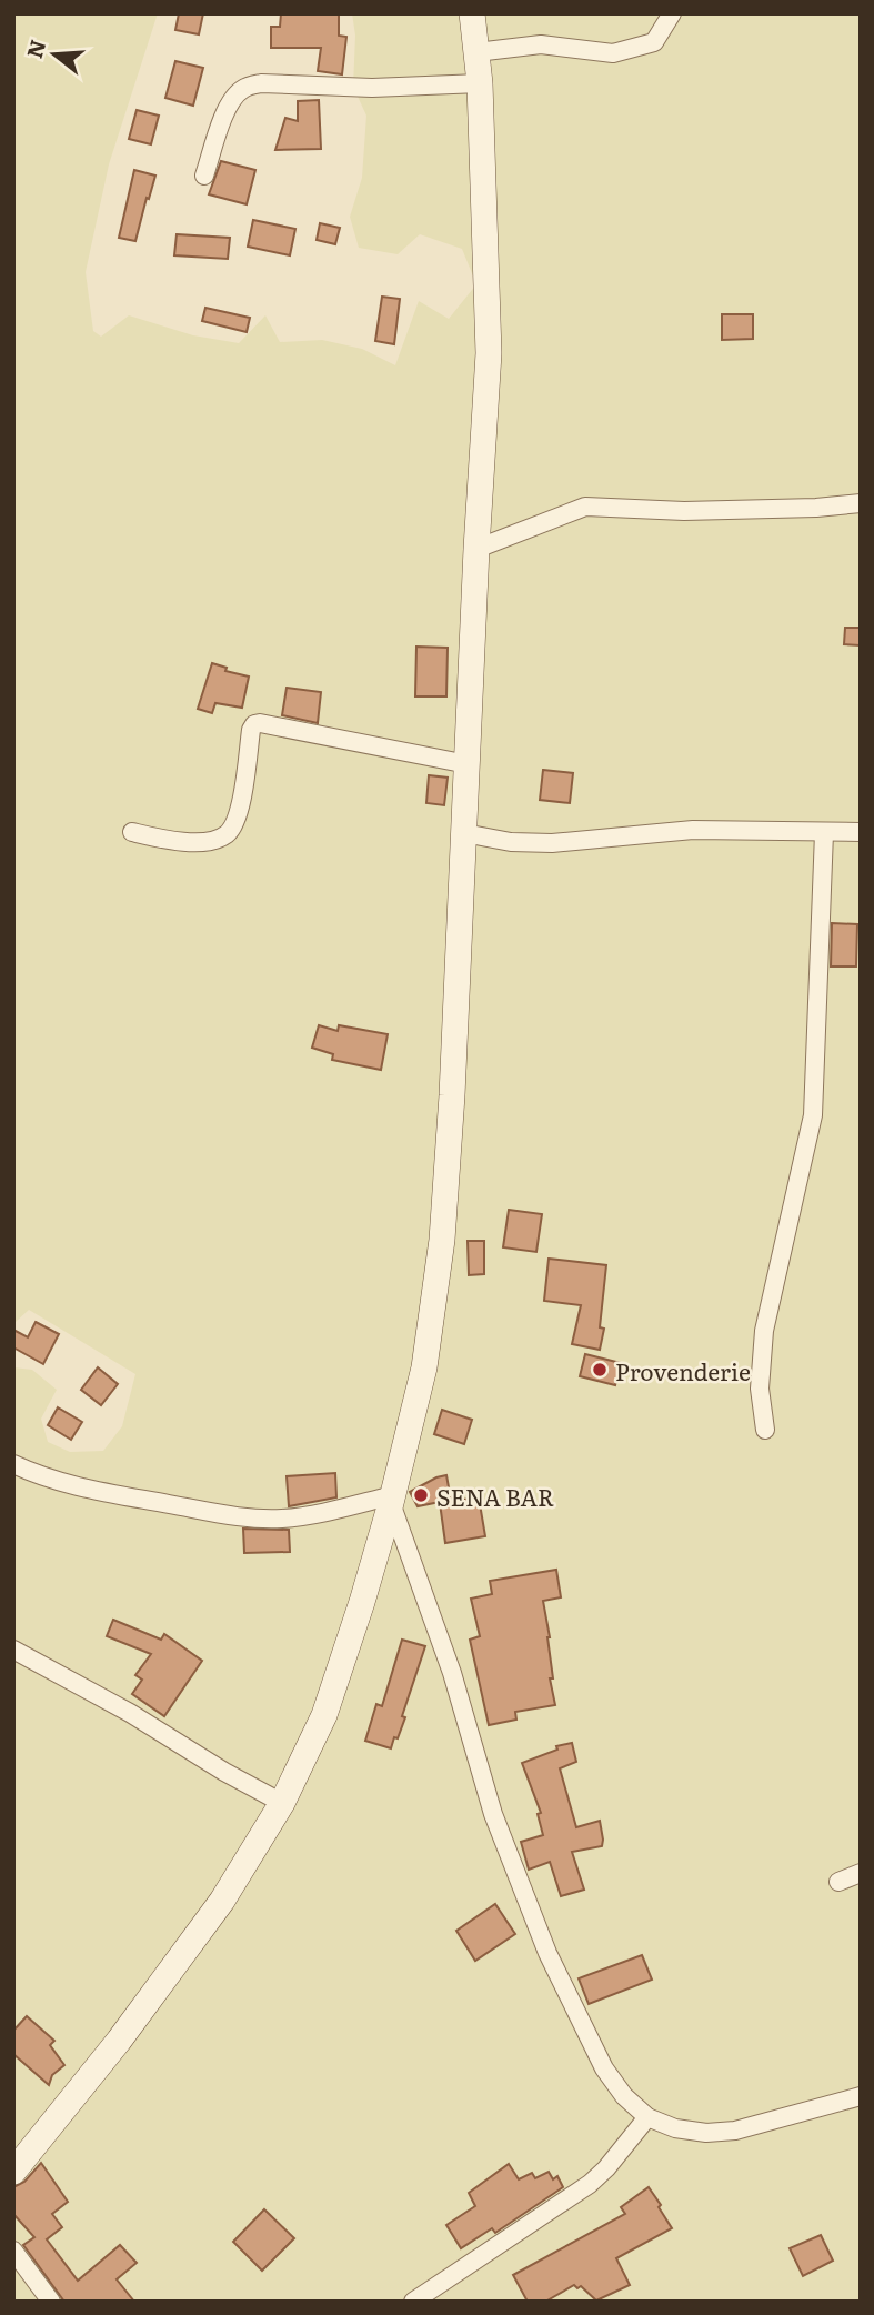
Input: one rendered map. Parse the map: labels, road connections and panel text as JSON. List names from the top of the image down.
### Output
{
  "places": ["Provenderie", "SENA BAR"],
  "north": "left"
}
